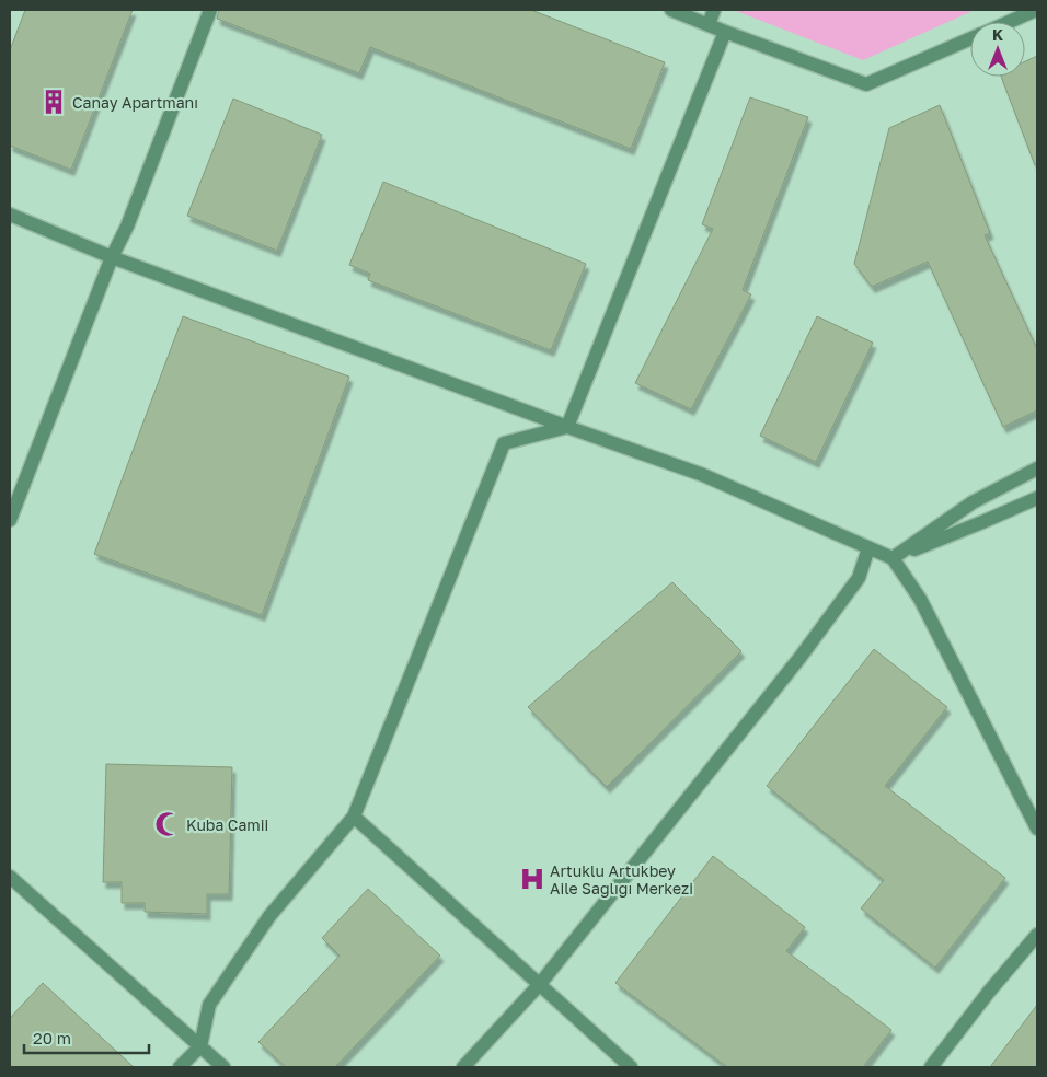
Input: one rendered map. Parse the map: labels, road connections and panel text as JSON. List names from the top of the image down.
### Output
{
  "places": {
    "building": ["Canay Apartmanı"],
    "mosque": ["Kuba Camii"],
    "hospital": ["Artuklu Artukbey Aile Sağlığı Merkezi"]
  },
  "scale_bar": "20 m",
  "north": "top"
}
